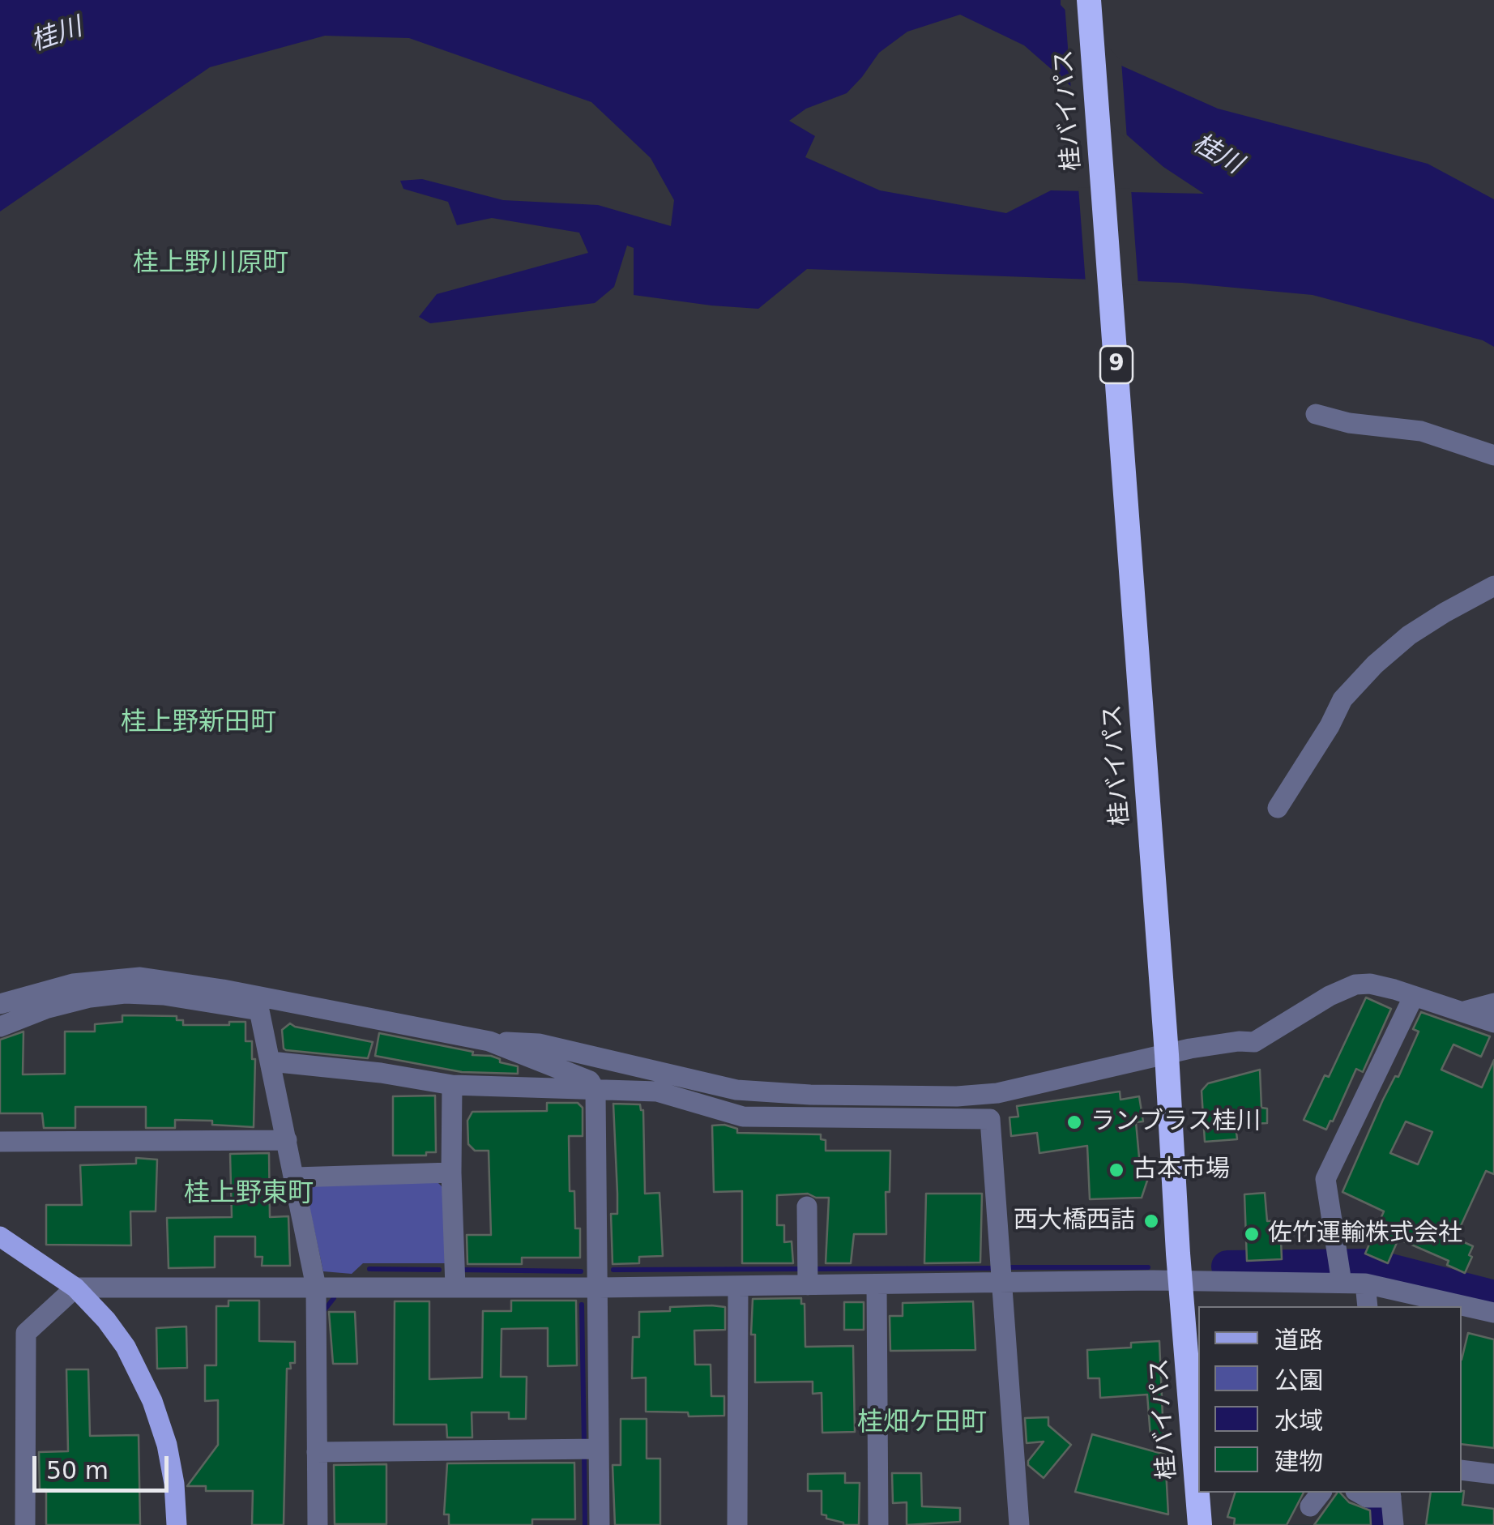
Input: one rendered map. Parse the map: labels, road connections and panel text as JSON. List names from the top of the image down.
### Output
{
  "streets": {
    "highway": ["桂バイパス", "9"]
  },
  "districts": [
    "桂上野川原町",
    "桂上野新田町",
    "桂上野東町",
    "桂畑ケ田町"
  ],
  "water": ["桂川"],
  "places": [
    "ランブラス桂川",
    "古本市場",
    "西大橋西詰",
    "佐竹運輸株式会社"
  ],
  "legend": [
    "道路",
    "公園",
    "水域",
    "建物"
  ],
  "scale_bar": "50 m"
}
